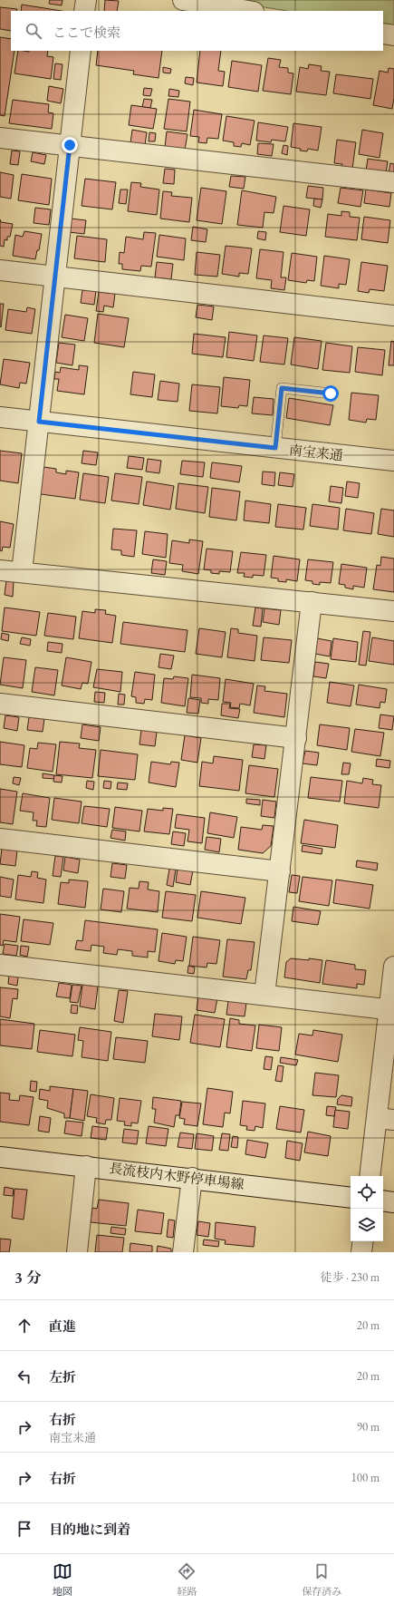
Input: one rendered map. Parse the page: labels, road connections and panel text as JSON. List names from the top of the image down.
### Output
{
  "streets": {
    "street": ["南宝来通", "長流枝内木野停車場線"]
  },
  "page": {
    "search": "ここで検索",
    "heading": ["3 分", "徒歩 · 230 m"],
    "list": [
      ["直進", "20 m"],
      ["左折", "20 m"],
      ["右折", "南宝来通", "90 m"],
      ["右折", "100 m"],
      "目的地に到着"
    ],
    "nav": ["地図", "経路", "保存済み"]
  }
}
